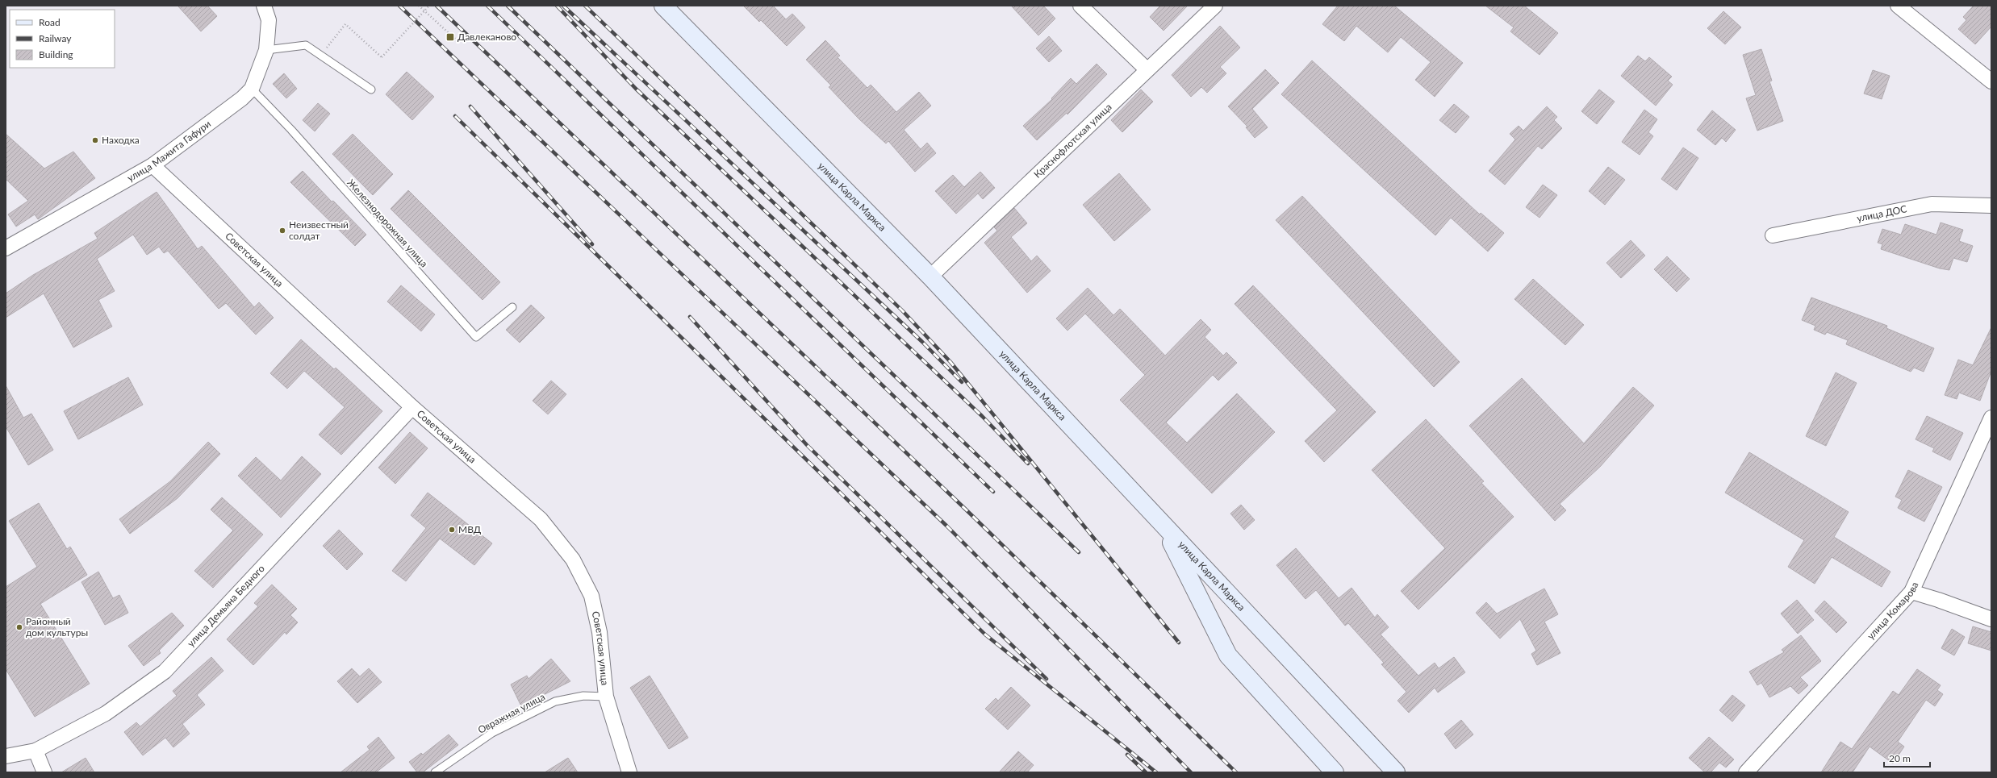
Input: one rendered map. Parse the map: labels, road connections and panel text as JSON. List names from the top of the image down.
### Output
{
  "streets": {
    "street": [
      "Краснофлотская улица",
      "улица Мажита Гафури",
      "улица Карла Маркса",
      "улица ДОС",
      "Советская улица",
      "улица Демьяна Бедного",
      "улица Комарова"
    ],
    "lane": ["Железнодорожная улица", "Овражная улица"]
  },
  "crossings": [
    ["Краснофлотская улица", "улица Карла Маркса"],
    ["улица Мажита Гафури", "Железнодорожная улица"],
    ["улица Мажита Гафури", "Советская улица"],
    ["Советская улица", "улица Демьяна Бедного"],
    ["Советская улица", "Овражная улица"]
  ],
  "places": {
    "transit": ["Давлеканово"],
    "other": [
      "Находка",
      "Неизвестный солдат",
      "МВД",
      "Районный дом культуры"
    ]
  },
  "legend": ["Road", "Railway", "Building"],
  "scale_bar": "20 m"
}
